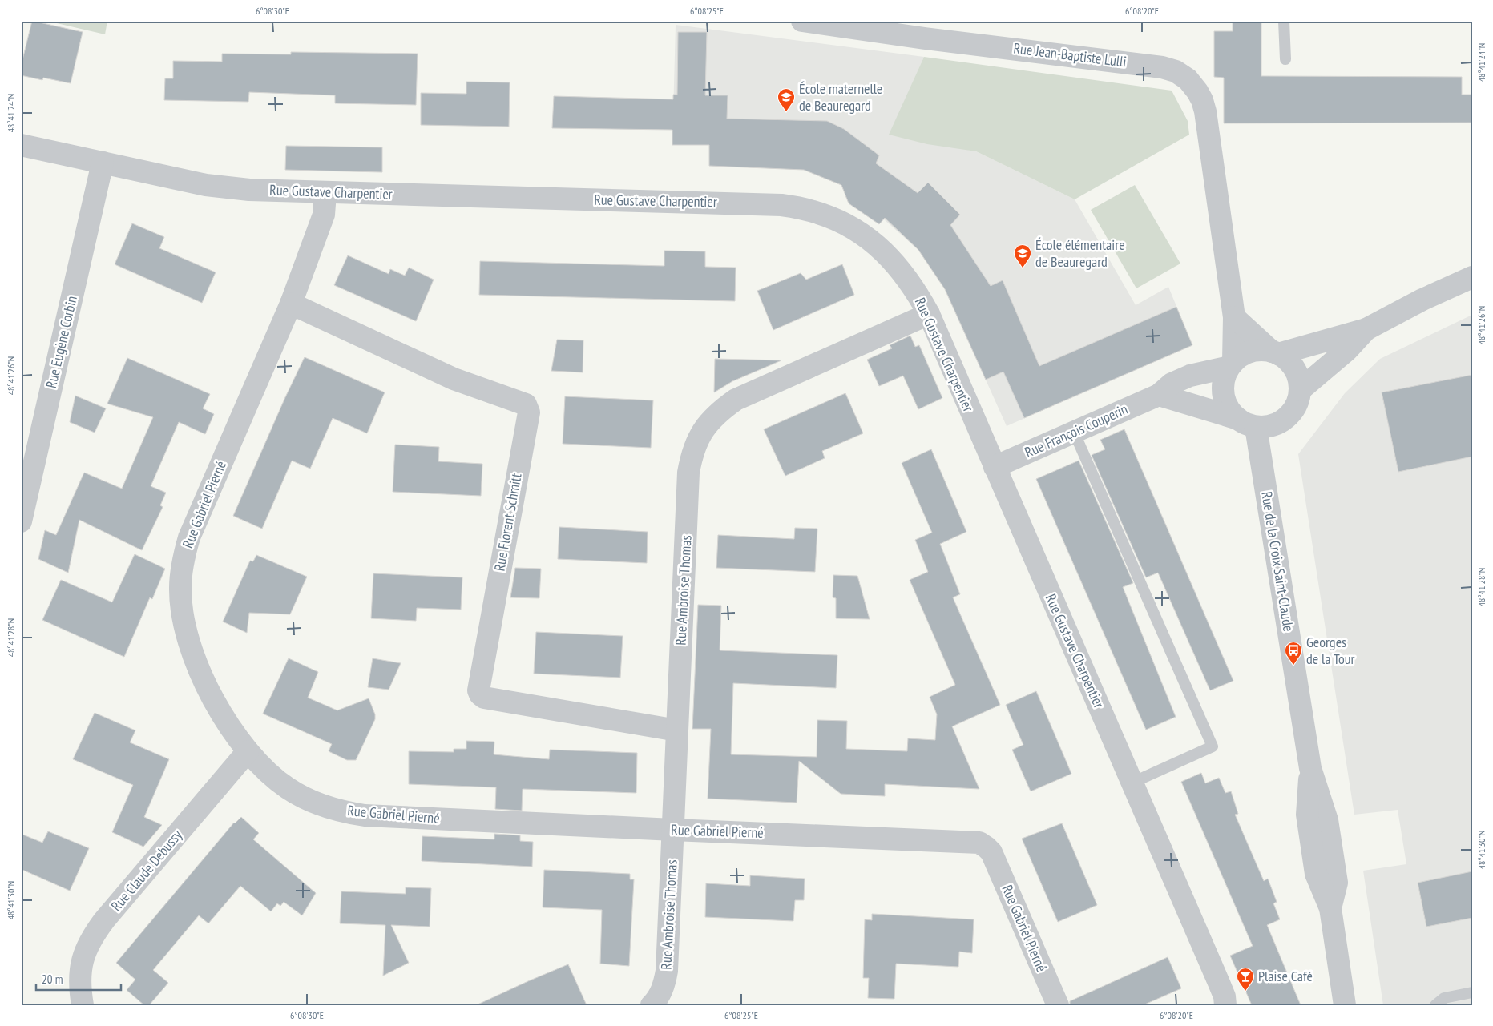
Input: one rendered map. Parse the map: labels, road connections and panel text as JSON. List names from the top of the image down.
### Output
{
  "streets": {
    "street": [
      "Rue Jean-Baptiste Lulli",
      "Rue Gustave Charpentier",
      "Rue Eugène Corbin",
      "Rue François Couperin",
      "Rue Gabriel Pierné",
      "Rue Florent Schmitt",
      "Rue de la Croix Saint-Claude",
      "Rue Ambroise Thomas",
      "Rue Claude Debussy"
    ]
  },
  "crossings": [
    ["Rue Jean-Baptiste Lulli", "Rue François Couperin"],
    ["Rue Jean-Baptiste Lulli", "Rue de la Croix Saint-Claude"],
    ["Rue Gustave Charpentier", "Rue Eugène Corbin"],
    ["Rue Gustave Charpentier", "Rue François Couperin"],
    ["Rue Gustave Charpentier", "Rue Gabriel Pierné"],
    ["Rue Gustave Charpentier", "Rue Ambroise Thomas"],
    ["Rue François Couperin", "Rue de la Croix Saint-Claude"],
    ["Rue Gabriel Pierné", "Rue Florent Schmitt"],
    ["Rue Gabriel Pierné", "Rue Ambroise Thomas"],
    ["Rue Gabriel Pierné", "Rue Claude Debussy"],
    ["Rue Florent Schmitt", "Rue Ambroise Thomas"]
  ],
  "places": {
    "school or university": ["École maternelle de Beauregard", "École élémentaire de Beauregard"],
    "bus stop": ["Georges de la Tour"],
    "bar": ["Plaise Café"]
  },
  "scale_bar": "20 m",
  "coordinates": [
    "6°08'30\"E",
    "6°08'25\"E",
    "6°08'20\"E",
    "48°41'24\"N",
    "48°41'26\"N",
    "48°41'28\"N",
    "48°41'30\"N"
  ]
}
